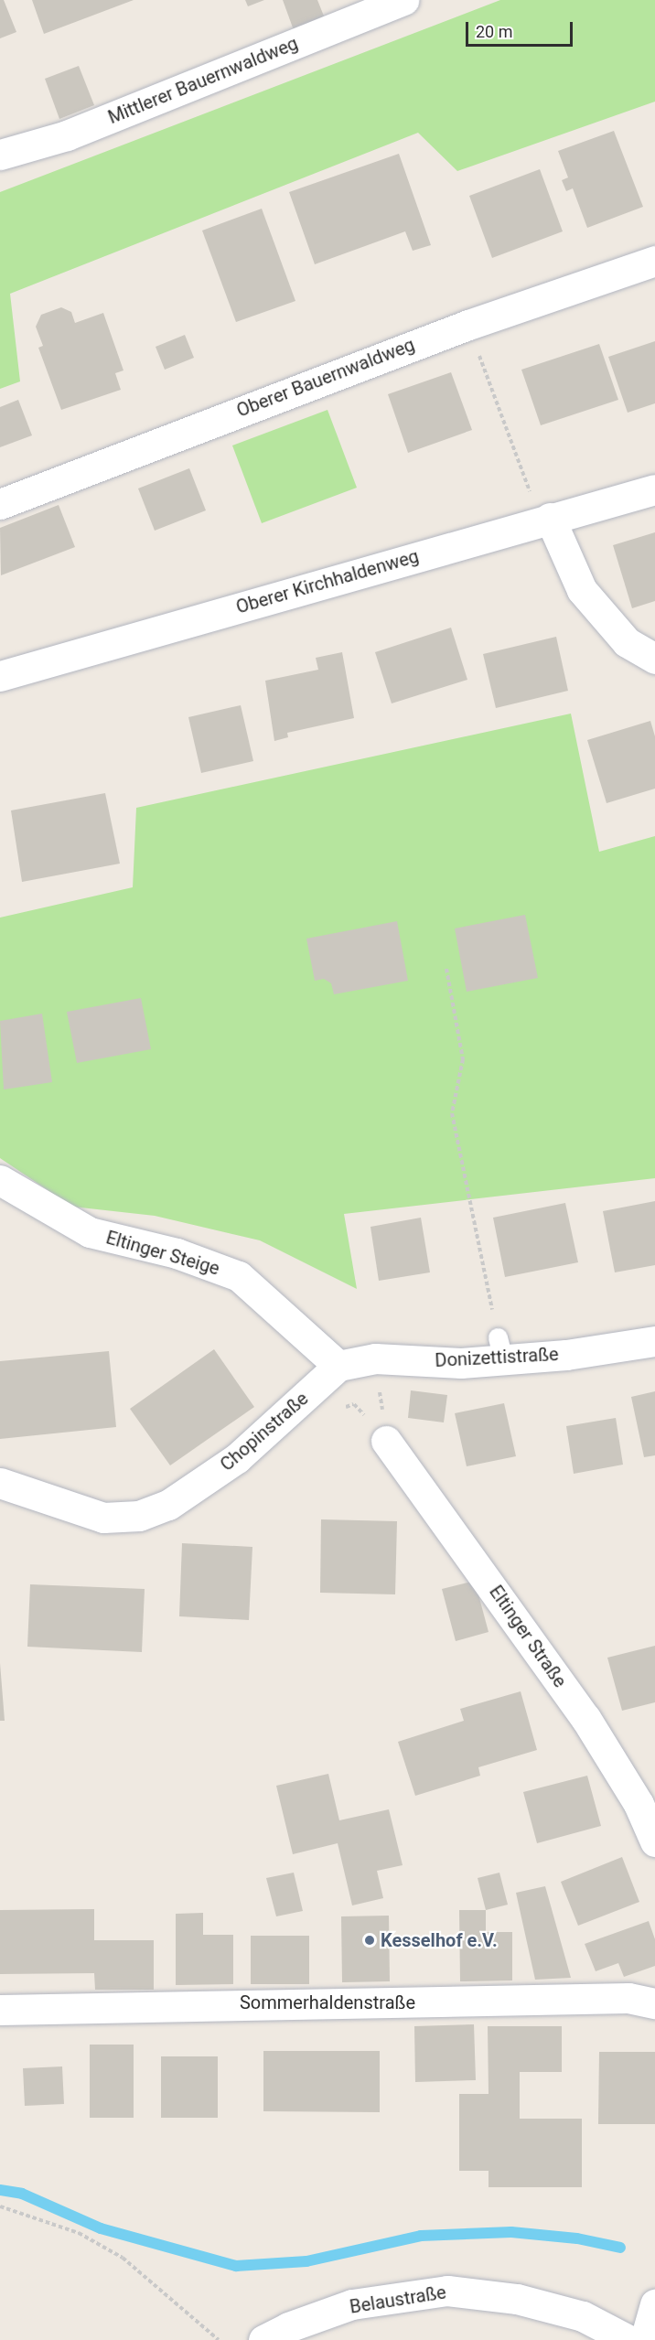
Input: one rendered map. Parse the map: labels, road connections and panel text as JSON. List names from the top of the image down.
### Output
{
  "streets": {
    "street": [
      "Mittlerer Bauernwaldweg",
      "Oberer Bauernwaldweg",
      "Oberer Kirchhaldenweg",
      "Eltinger Steige",
      "Donizettistraße",
      "Chopinstraße",
      "Eltinger Straße",
      "Sommerhaldenstraße",
      "Belaustraße"
    ]
  },
  "crossings": [
    ["Eltinger Steige", "Donizettistraße"],
    ["Eltinger Steige", "Chopinstraße"],
    ["Donizettistraße", "Chopinstraße"]
  ],
  "places": ["Kesselhof e.V."],
  "scale_bar": "20 m"
}
